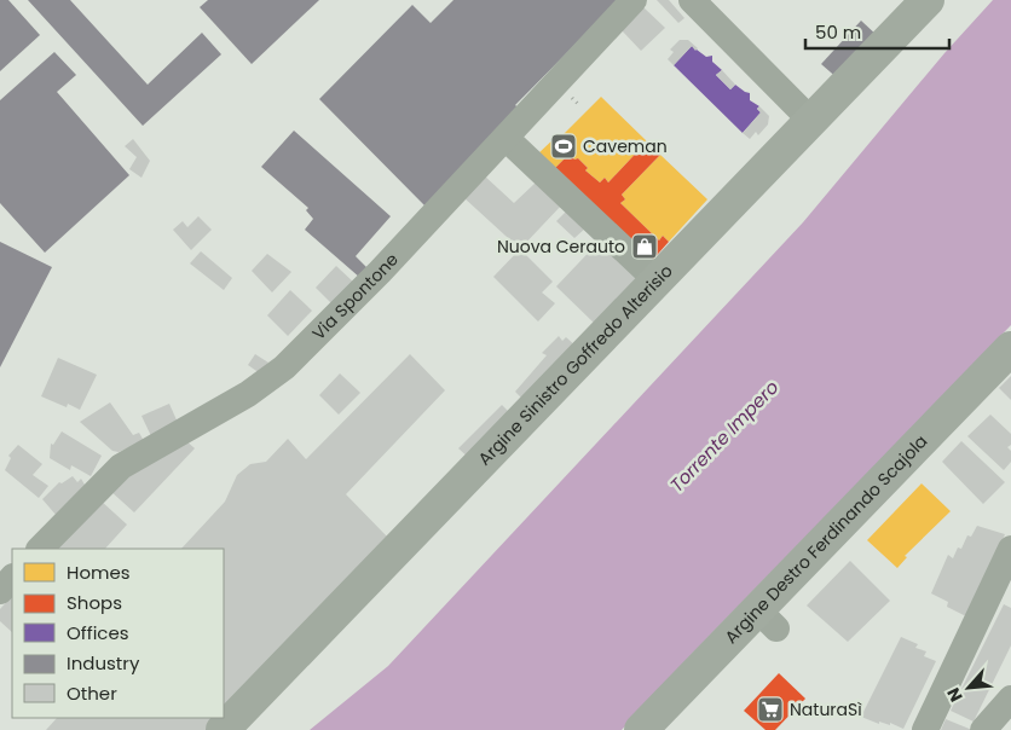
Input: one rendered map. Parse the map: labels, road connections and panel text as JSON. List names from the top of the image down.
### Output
{
  "streets": {
    "main road": ["Argine Sinistro Goffredo Alterisio", "Argine Destro Ferdinando Scajola"],
    "street": ["Via Spontone"]
  },
  "water": ["Torrente Impero"],
  "places": {
    "sports": ["Caveman"],
    "shop": ["Nuova Cerauto"],
    "supermarket": ["NaturaSì"]
  },
  "legend": [
    "Homes",
    "Shops",
    "Offices",
    "Industry",
    "Other"
  ],
  "scale_bar": "50 m",
  "north": "bottom left"
}
